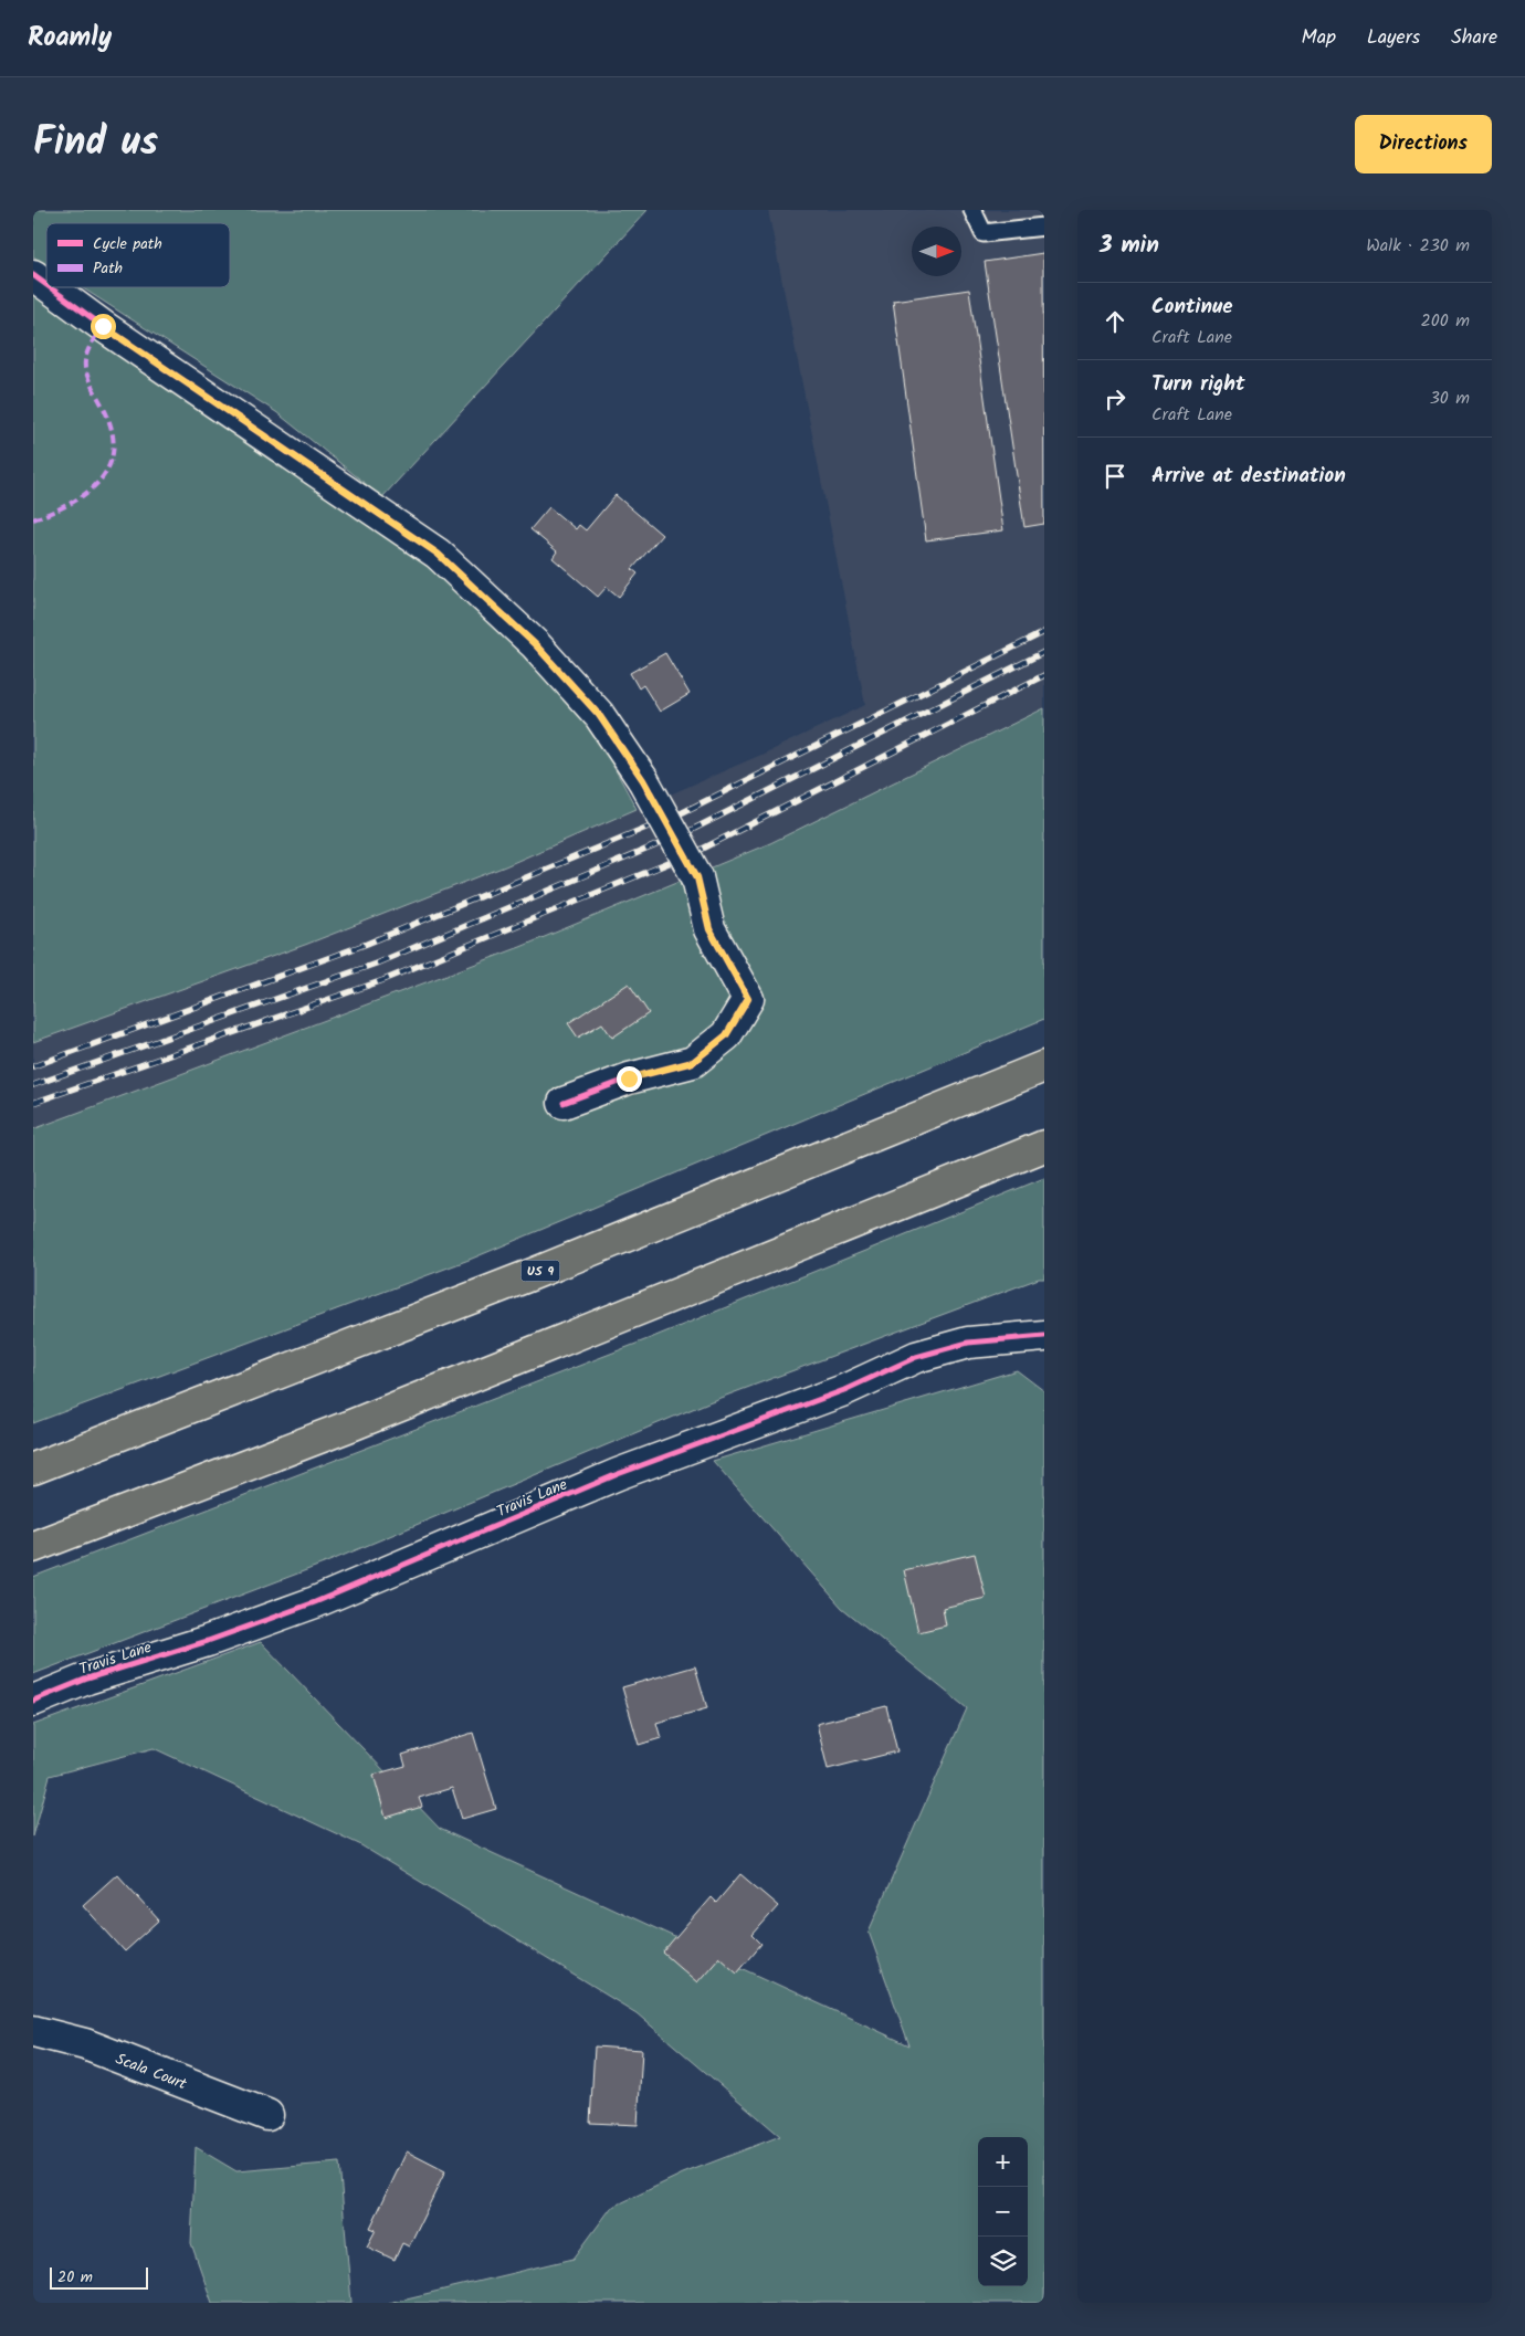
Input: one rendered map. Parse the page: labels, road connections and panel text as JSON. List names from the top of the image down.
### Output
{
  "streets": {
    "highway": ["US 9"],
    "street": ["Travis Lane", "Scala Court"]
  },
  "legend": ["Cycle path", "Path"],
  "scale_bar": "20 m",
  "north": "right",
  "page": {
    "header": "Roamly",
    "nav": ["Map", "Layers", "Share"],
    "title": "Find us",
    "buttons": "Directions",
    "heading": ["3 min", "Walk · 230 m"],
    "list": [
      ["Continue", "Craft Lane", "200 m"],
      ["Turn right", "Craft Lane", "30 m"],
      "Arrive at destination"
    ],
    "map_buttons": ["+", "−"],
    "scale": "20 m"
  }
}
